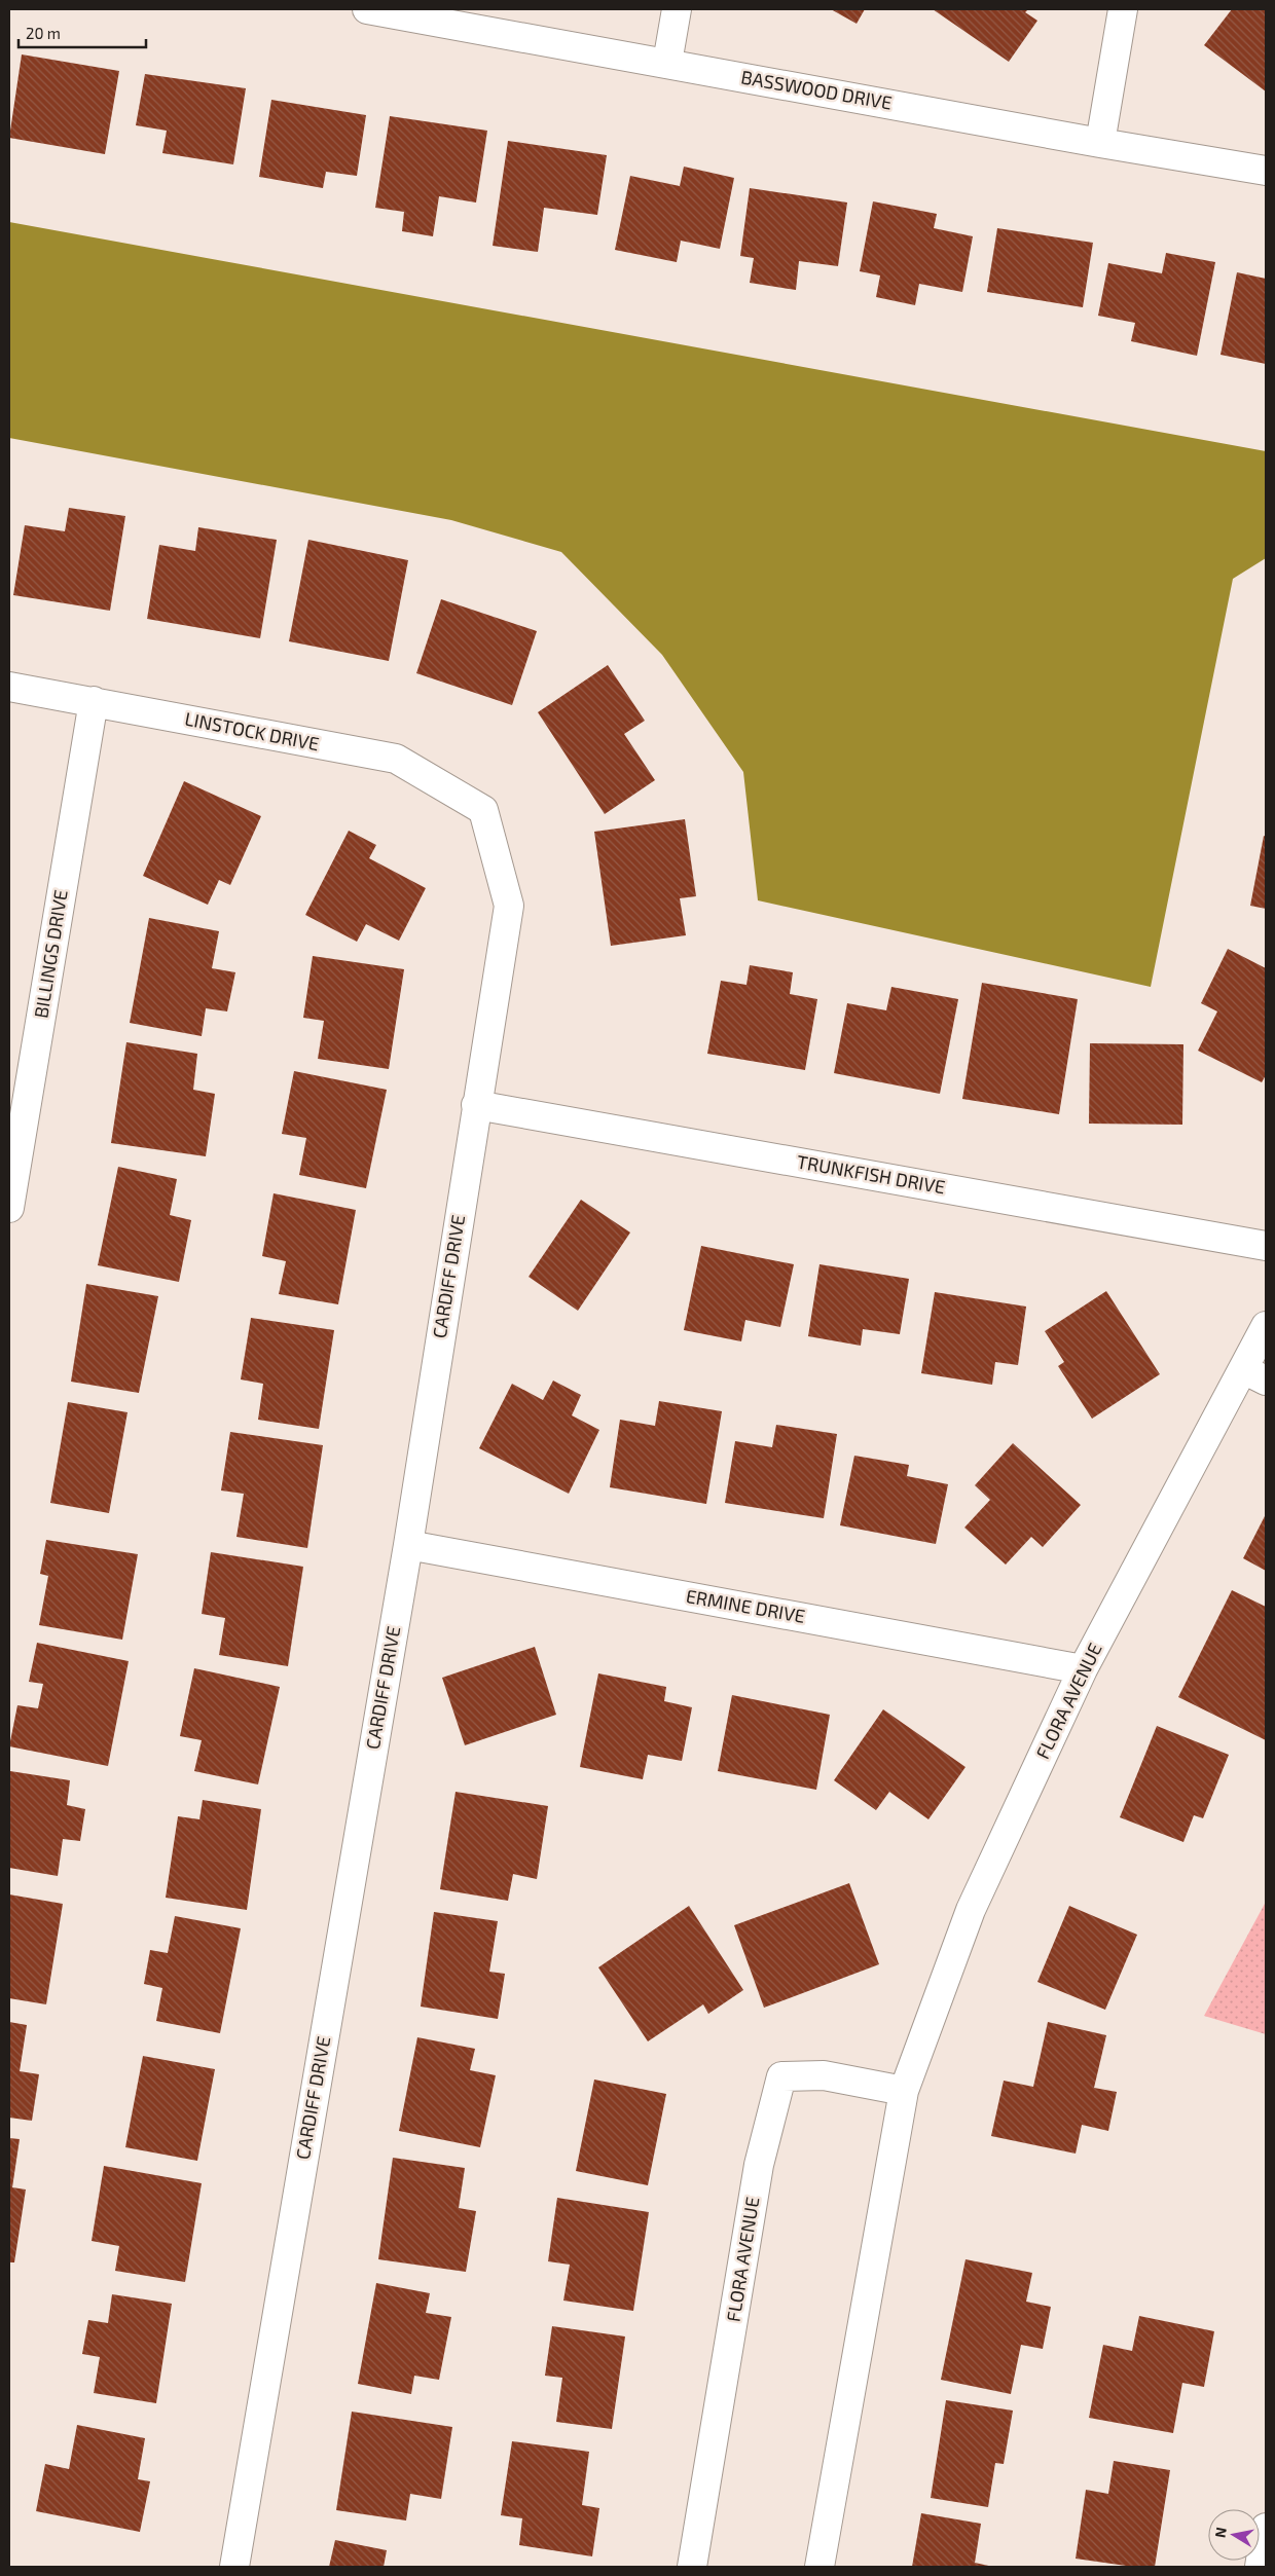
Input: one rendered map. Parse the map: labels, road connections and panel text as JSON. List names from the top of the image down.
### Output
{
  "streets": {
    "street": [
      "BASSWOOD DRIVE",
      "LINSTOCK DRIVE",
      "BILLINGS DRIVE",
      "TRUNKFISH DRIVE",
      "CARDIFF DRIVE",
      "ERMINE DRIVE",
      "FLORA AVENUE"
    ]
  },
  "crossings": [
    ["LINSTOCK DRIVE", "BILLINGS DRIVE"],
    ["LINSTOCK DRIVE", "CARDIFF DRIVE"],
    ["TRUNKFISH DRIVE", "CARDIFF DRIVE"],
    ["CARDIFF DRIVE", "ERMINE DRIVE"],
    ["ERMINE DRIVE", "FLORA AVENUE"]
  ],
  "scale_bar": "20 m",
  "north": "left"
}
